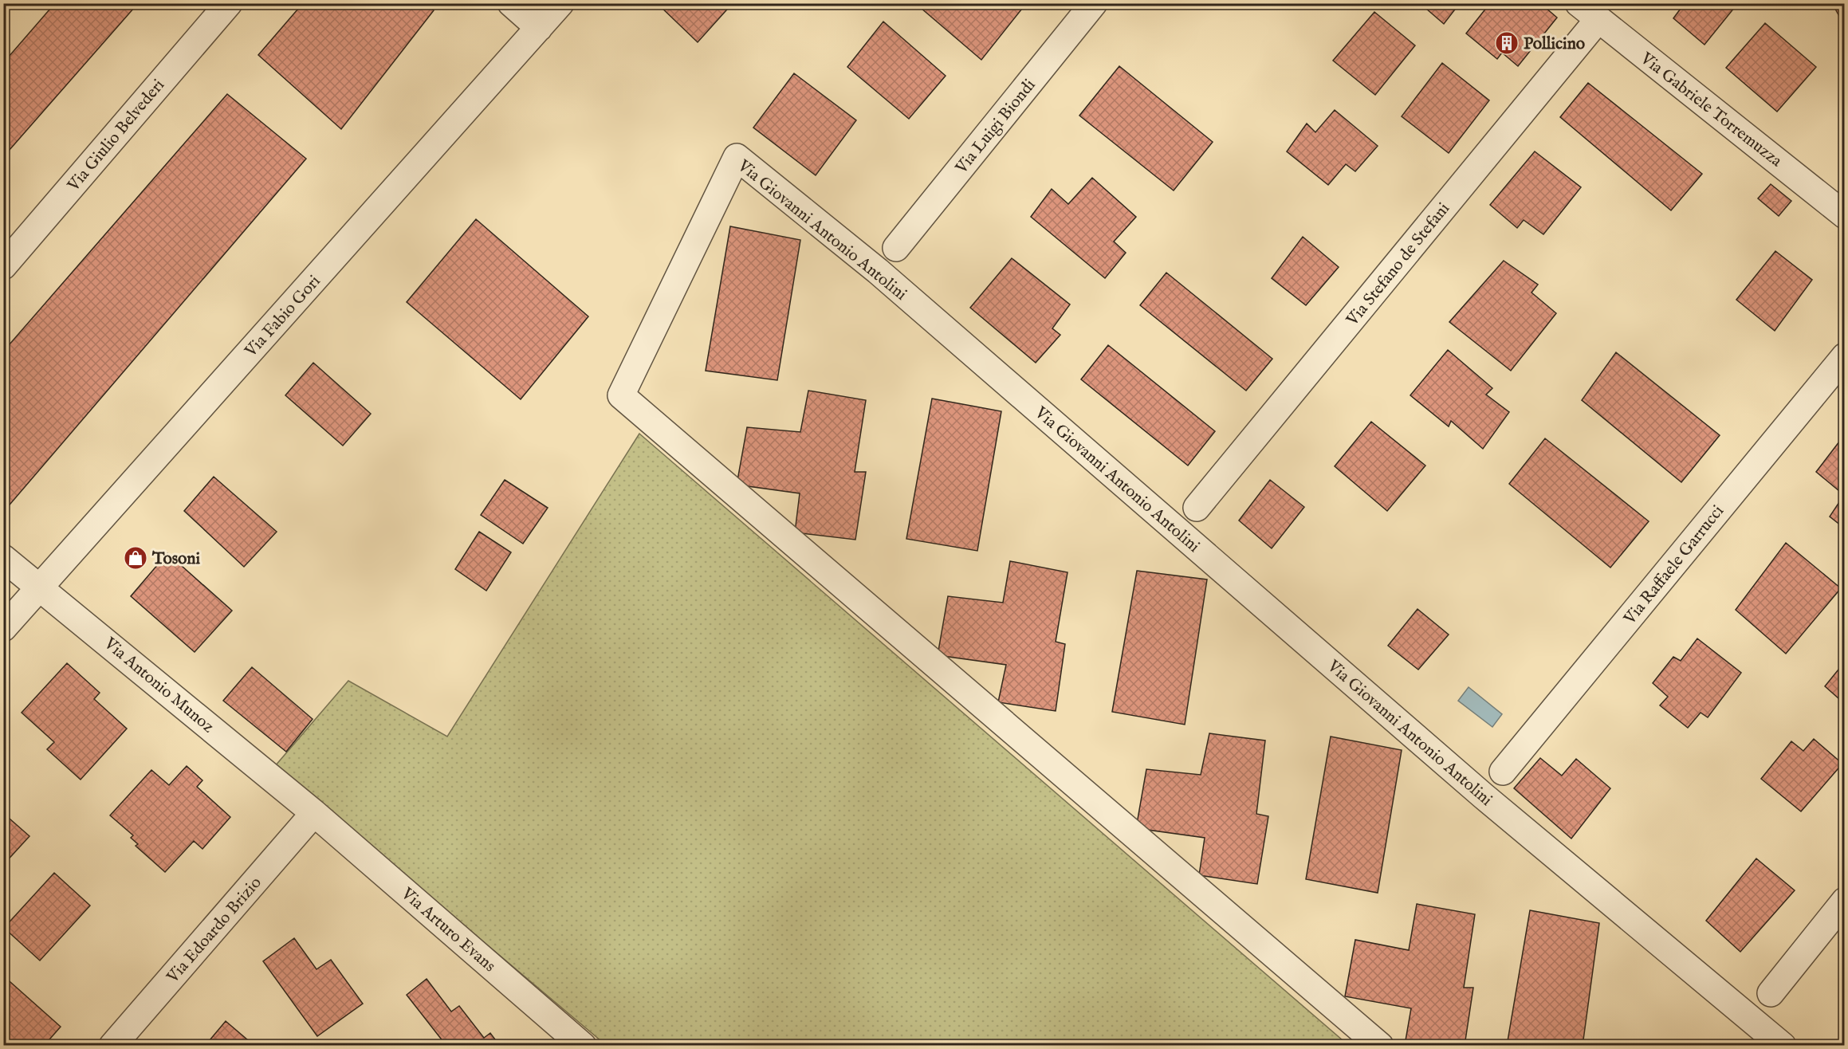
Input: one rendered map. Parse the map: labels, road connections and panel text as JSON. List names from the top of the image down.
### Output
{
  "streets": {
    "street": [
      "Via Gabriele Torremuzza",
      "Via Luigi Biondi",
      "Via Giulio Belvederi",
      "Via Giovanni Antonio Antolini",
      "Via Stefano de Stefani",
      "Via Fabio Gori",
      "Via Raffaele Garrucci",
      "Via Antonio Munoz",
      "Via Edoardo Brizio",
      "Via Arturo Evans"
    ]
  },
  "crossings": [
    ["Via Gabriele Torremuzza", "Via Stefano de Stefani"],
    ["Via Fabio Gori", "Via Antonio Munoz"],
    ["Via Antonio Munoz", "Via Edoardo Brizio"],
    ["Via Antonio Munoz", "Via Arturo Evans"],
    ["Via Edoardo Brizio", "Via Arturo Evans"]
  ],
  "places": {
    "building": ["Pollicino"],
    "shop": ["Tosoni"]
  }
}
